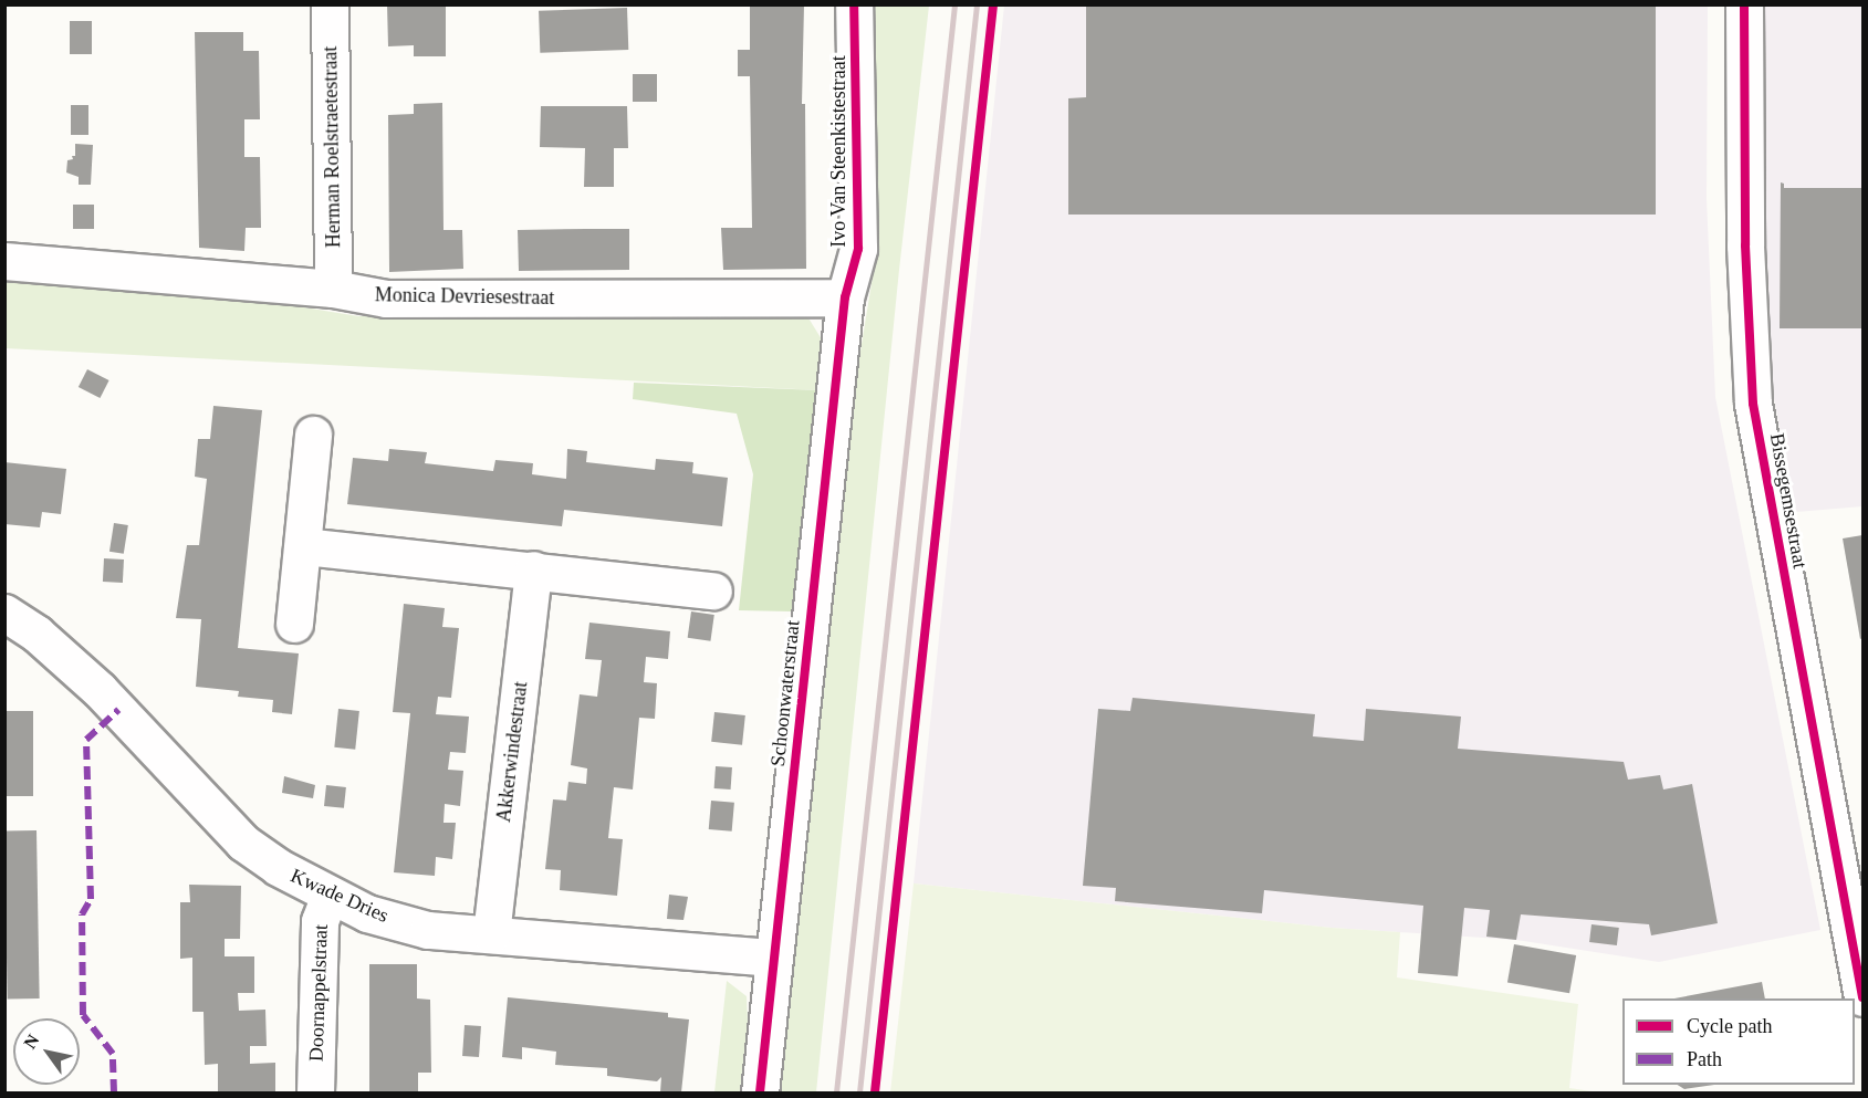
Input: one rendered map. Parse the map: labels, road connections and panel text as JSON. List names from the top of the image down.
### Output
{
  "streets": {
    "street": [
      "Herman Roelstraetestraat",
      "Ivo Van Steenkistestraat",
      "Monica Devriesestraat",
      "Bissegemsestraat",
      "Schoonwaterstraat",
      "Akkerwindestraat",
      "Kwade Dries",
      "Doornappelstraat"
    ]
  },
  "crossings": [
    ["Herman Roelstraetestraat", "Monica Devriesestraat"],
    ["Ivo Van Steenkistestraat", "Monica Devriesestraat"],
    ["Ivo Van Steenkistestraat", "Schoonwaterstraat"],
    ["Monica Devriesestraat", "Schoonwaterstraat"],
    ["Schoonwaterstraat", "Kwade Dries"],
    ["Akkerwindestraat", "Kwade Dries"],
    ["Kwade Dries", "Doornappelstraat"]
  ],
  "legend": ["Cycle path", "Path"],
  "north": "top left"
}
